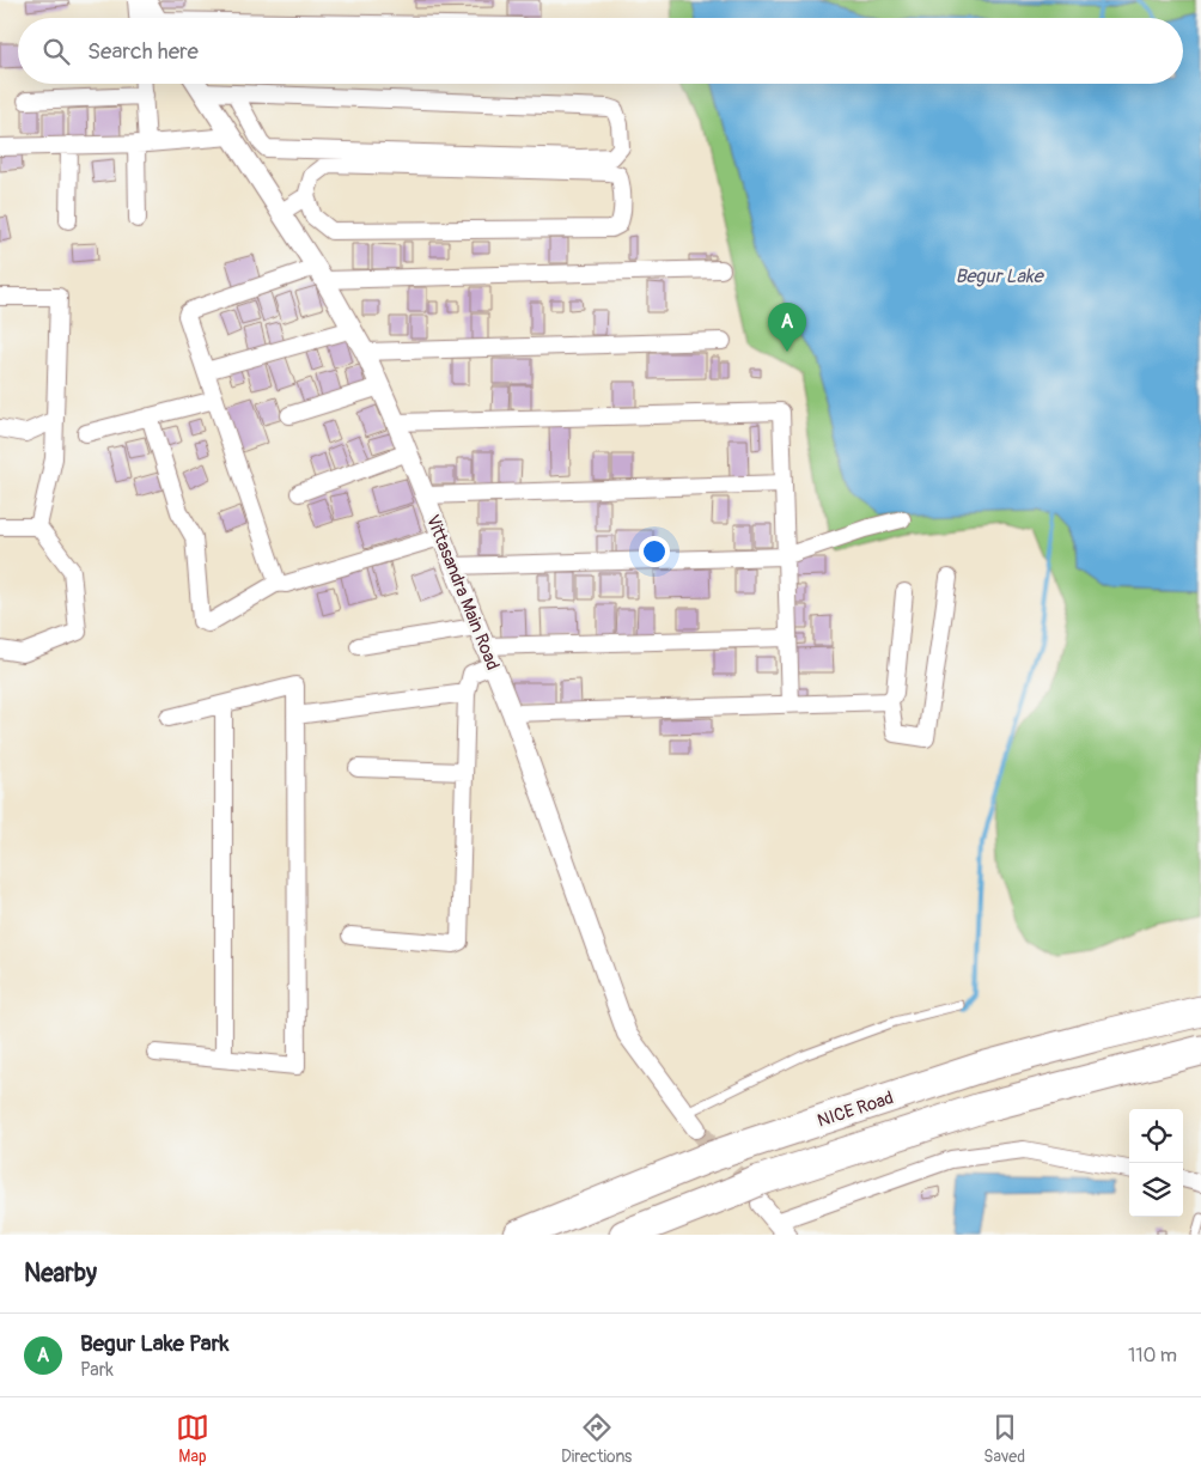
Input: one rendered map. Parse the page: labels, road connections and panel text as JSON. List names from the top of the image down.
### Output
{
  "streets": {
    "highway": ["NICE Road"],
    "street": ["Vittasandra Main Road"]
  },
  "water": ["Begur Lake"],
  "page": {
    "search": "Search here",
    "pins": "A",
    "heading": "Nearby",
    "list": [
      {
        "mark": "A",
        "name": "Begur Lake Park",
        "note": "Park",
        "value": "110 m"
      }
    ],
    "nav": ["Map", "Directions", "Saved"]
  }
}
